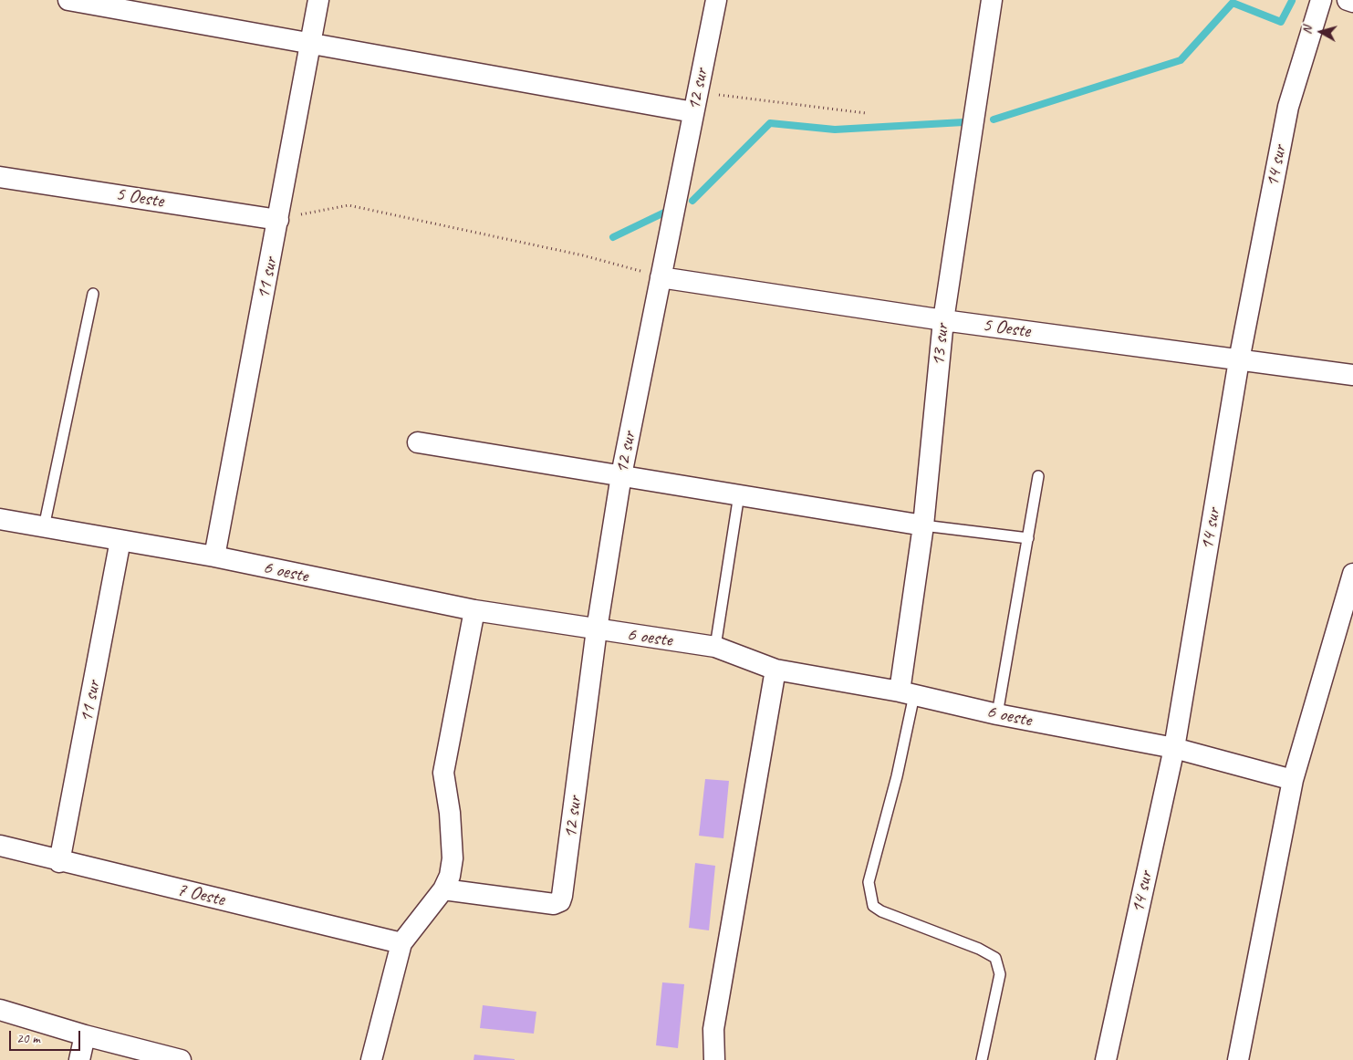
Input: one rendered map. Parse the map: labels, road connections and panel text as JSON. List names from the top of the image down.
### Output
{
  "streets": {
    "street": [
      "12 sur",
      "14 sur",
      "5 Oeste",
      "11 sur",
      "13 sur",
      "6 oeste",
      "7 Oeste"
    ]
  },
  "crossings": [
    ["12 sur", "5 Oeste"],
    ["12 sur", "6 oeste"],
    ["14 sur", "5 Oeste"],
    ["14 sur", "6 oeste"],
    ["5 Oeste", "11 sur"],
    ["5 Oeste", "13 sur"],
    ["11 sur", "6 oeste"],
    ["11 sur", "7 Oeste"],
    ["13 sur", "6 oeste"]
  ],
  "scale_bar": "20 m",
  "north": "left"
}
